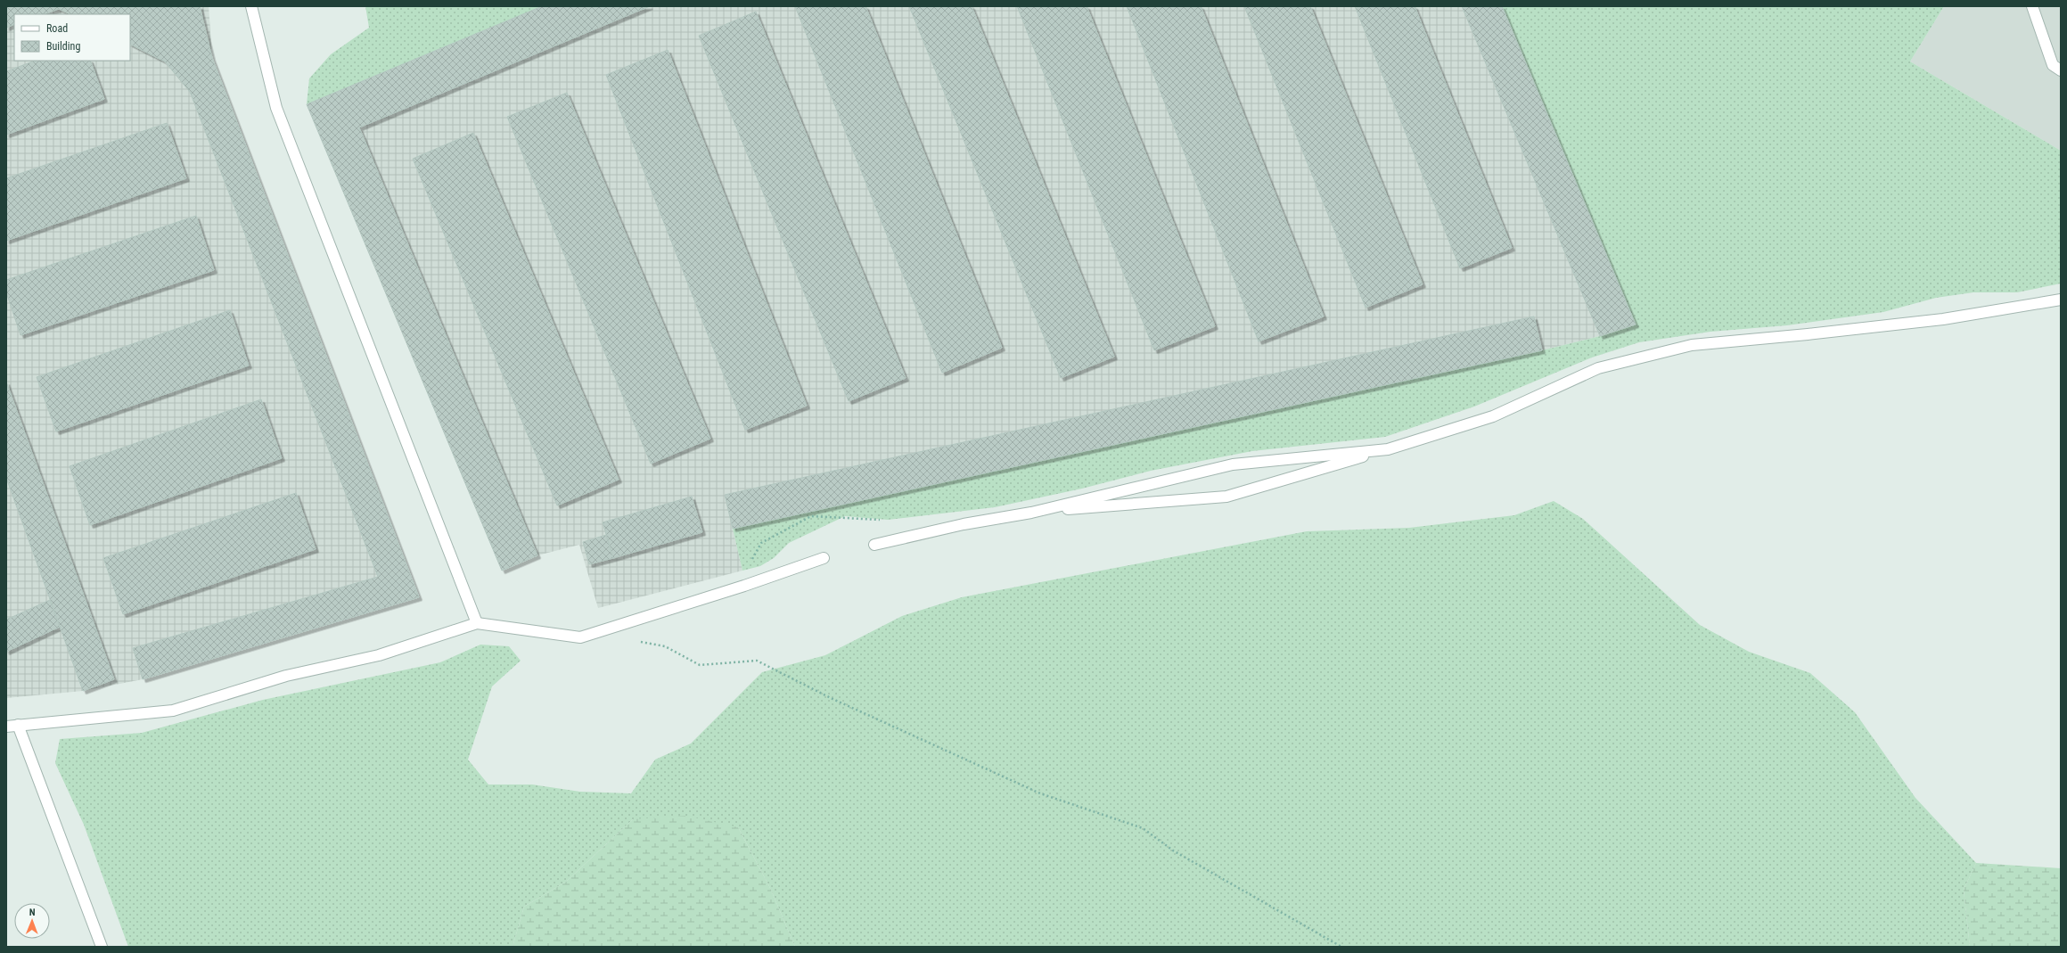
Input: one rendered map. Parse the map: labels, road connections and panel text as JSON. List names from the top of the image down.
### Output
{
  "legend": ["Road", "Building"],
  "north": "top"
}
